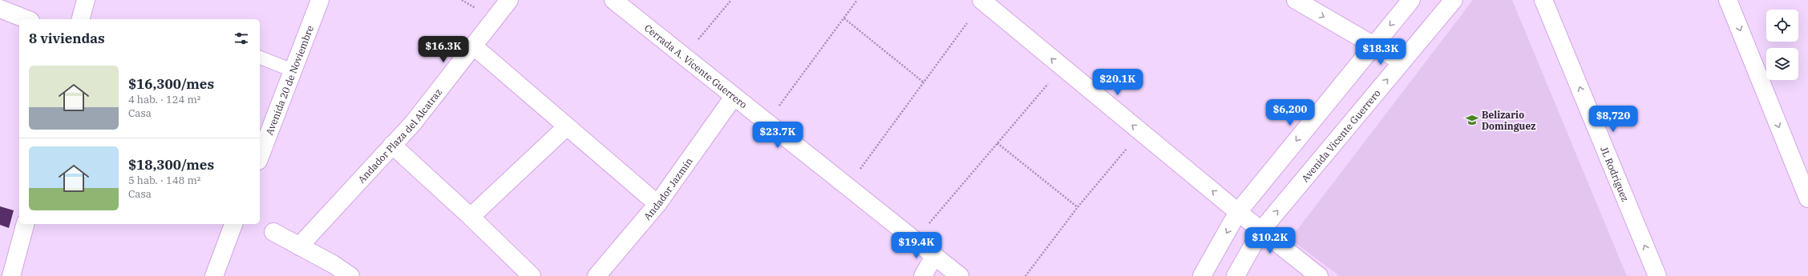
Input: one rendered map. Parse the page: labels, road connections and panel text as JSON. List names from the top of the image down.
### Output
{
  "streets": {
    "street": [
      "Cerrada A. Vicente Guerrero",
      "Avenida 20 de Noviembre",
      "Andador Plaza del Alcatraz",
      "Avenida Vicente Guerrero",
      "JL Rodríguez",
      "Andador Jazmín"
    ]
  },
  "crossings": [
    ["Cerrada A. Vicente Guerrero", "Andador Jazmín"]
  ],
  "one_way": ["JL Rodríguez"],
  "places": {
    "school or university": ["Belizario Dominguez"]
  },
  "page": {
    "heading": "8 viviendas",
    "price": [
      "$16.3K",
      "$18.3K",
      "$20.1K",
      "$6,200",
      "$8,720",
      "$23.7K",
      "$10.2K",
      "$19.4K"
    ],
    "list": [
      {
        "name": "$16,300/mes",
        "note": "4 hab. · 124 m² · Casa"
      },
      {
        "name": "$18,300/mes",
        "note": "5 hab. · 148 m² · Casa"
      }
    ]
  }
}
